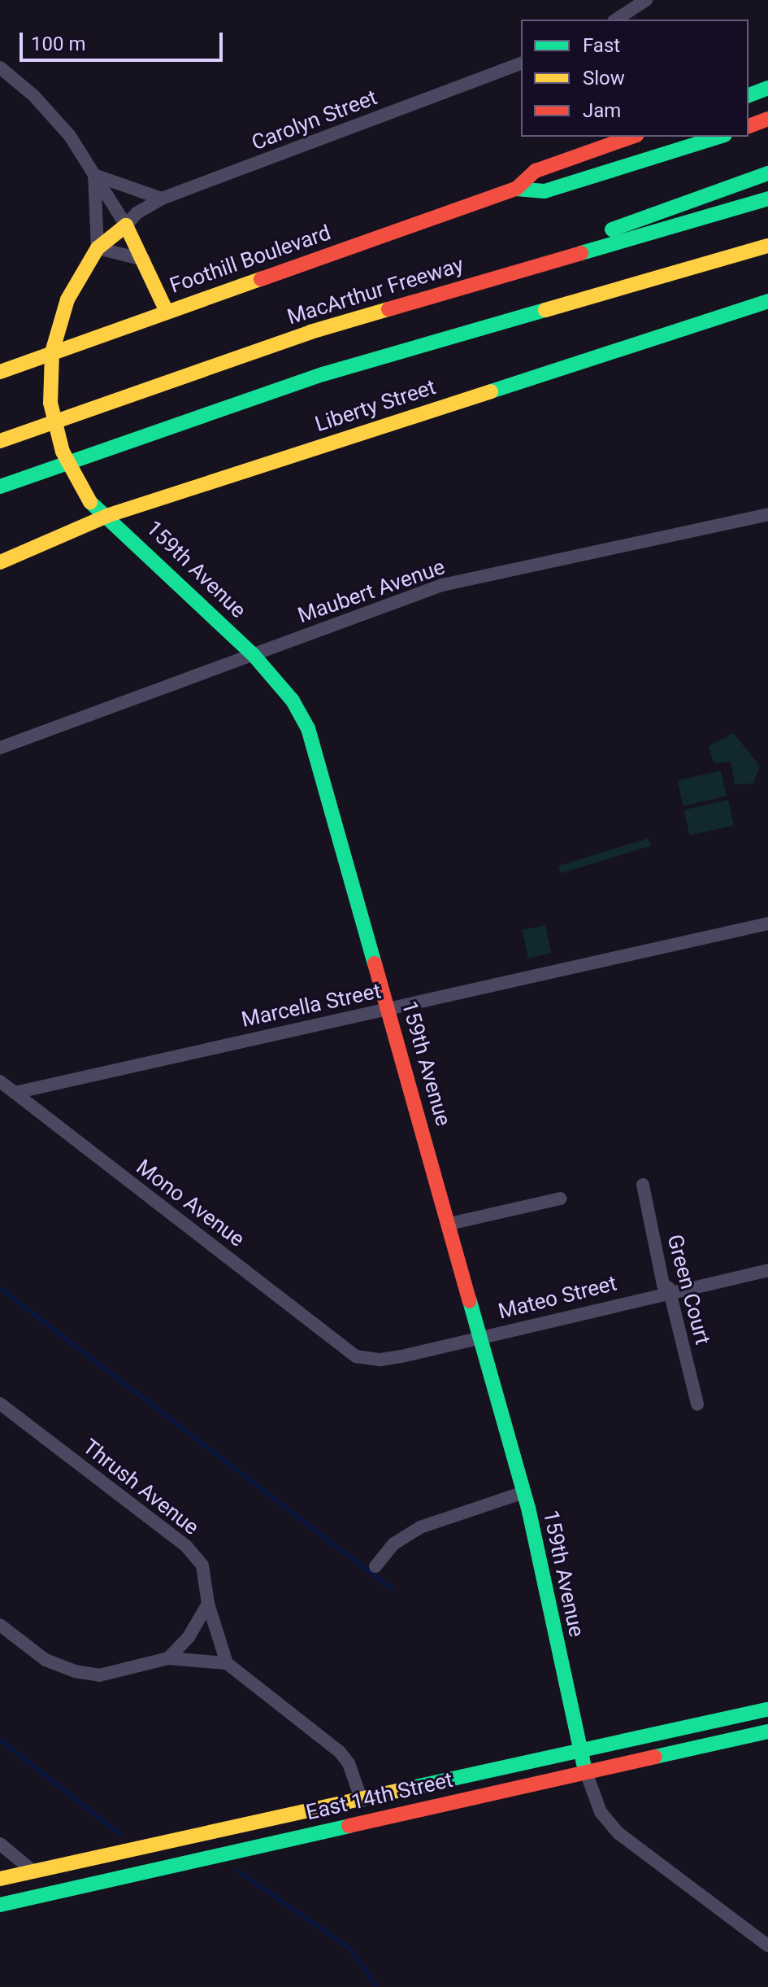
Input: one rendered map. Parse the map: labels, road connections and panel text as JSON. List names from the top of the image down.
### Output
{
  "streets": {
    "main road": [
      "Foothill Boulevard",
      "MacArthur Freeway",
      "Liberty Street",
      "159th Avenue",
      "East 14th Street"
    ],
    "street": [
      "Carolyn Street",
      "Maubert Avenue",
      "Marcella Street",
      "Mono Avenue",
      "Green Court",
      "Mateo Street",
      "Thrush Avenue"
    ]
  },
  "crossings": [
    ["Carolyn Street", "159th Avenue"],
    ["Liberty Street", "159th Avenue"],
    ["159th Avenue", "Maubert Avenue"],
    ["159th Avenue", "Marcella Street"],
    ["159th Avenue", "Mateo Street"],
    ["159th Avenue", "East 14th Street"],
    ["Marcella Street", "Mono Avenue"],
    ["Mono Avenue", "Mateo Street"],
    ["Green Court", "Mateo Street"]
  ],
  "legend": ["Fast", "Slow", "Jam"],
  "scale_bar": "100 m"
}
